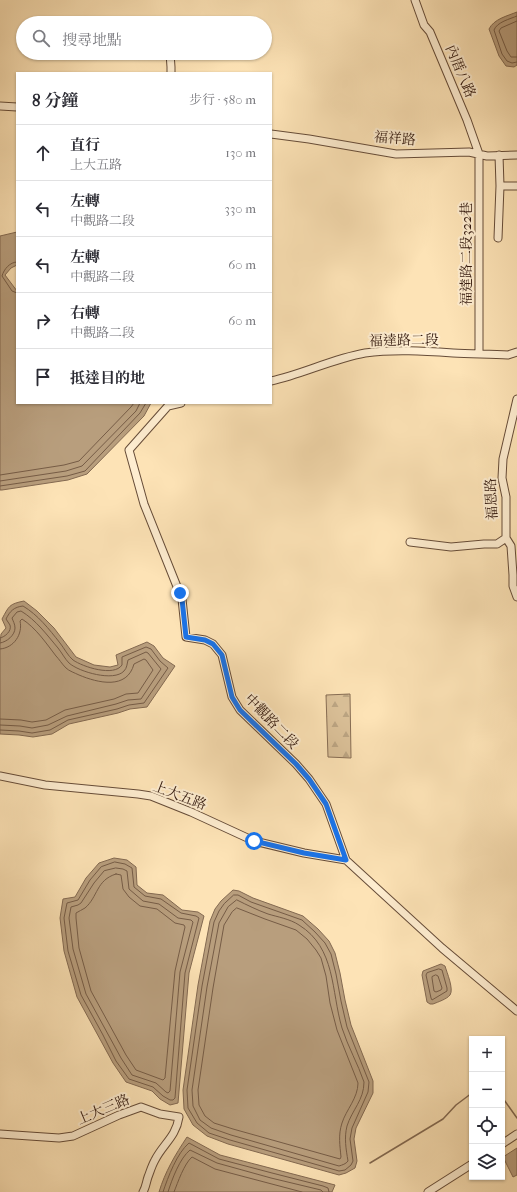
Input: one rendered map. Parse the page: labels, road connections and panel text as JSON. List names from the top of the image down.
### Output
{
  "streets": {
    "street": [
      "內厝八路",
      "福祥路",
      "福達路二段322巷",
      "福達路二段",
      "福恩路",
      "中觀路二段",
      "上大五路",
      "上大三路"
    ]
  },
  "crossings": [
    ["內厝八路", "福祥路"],
    ["內厝八路", "福達路二段322巷"],
    ["福祥路", "福達路二段322巷"],
    ["福達路二段322巷", "福達路二段"],
    ["中觀路二段", "上大五路"]
  ],
  "page": {
    "search": "搜尋地點",
    "heading": ["8 分鐘", "步行 · 580 m"],
    "list": [
      ["直行", "上大五路", "130 m"],
      ["左轉", "中觀路二段", "330 m"],
      ["左轉", "中觀路二段", "60 m"],
      ["右轉", "中觀路二段", "60 m"],
      "抵達目的地"
    ],
    "map_buttons": ["+", "−"]
  }
}
